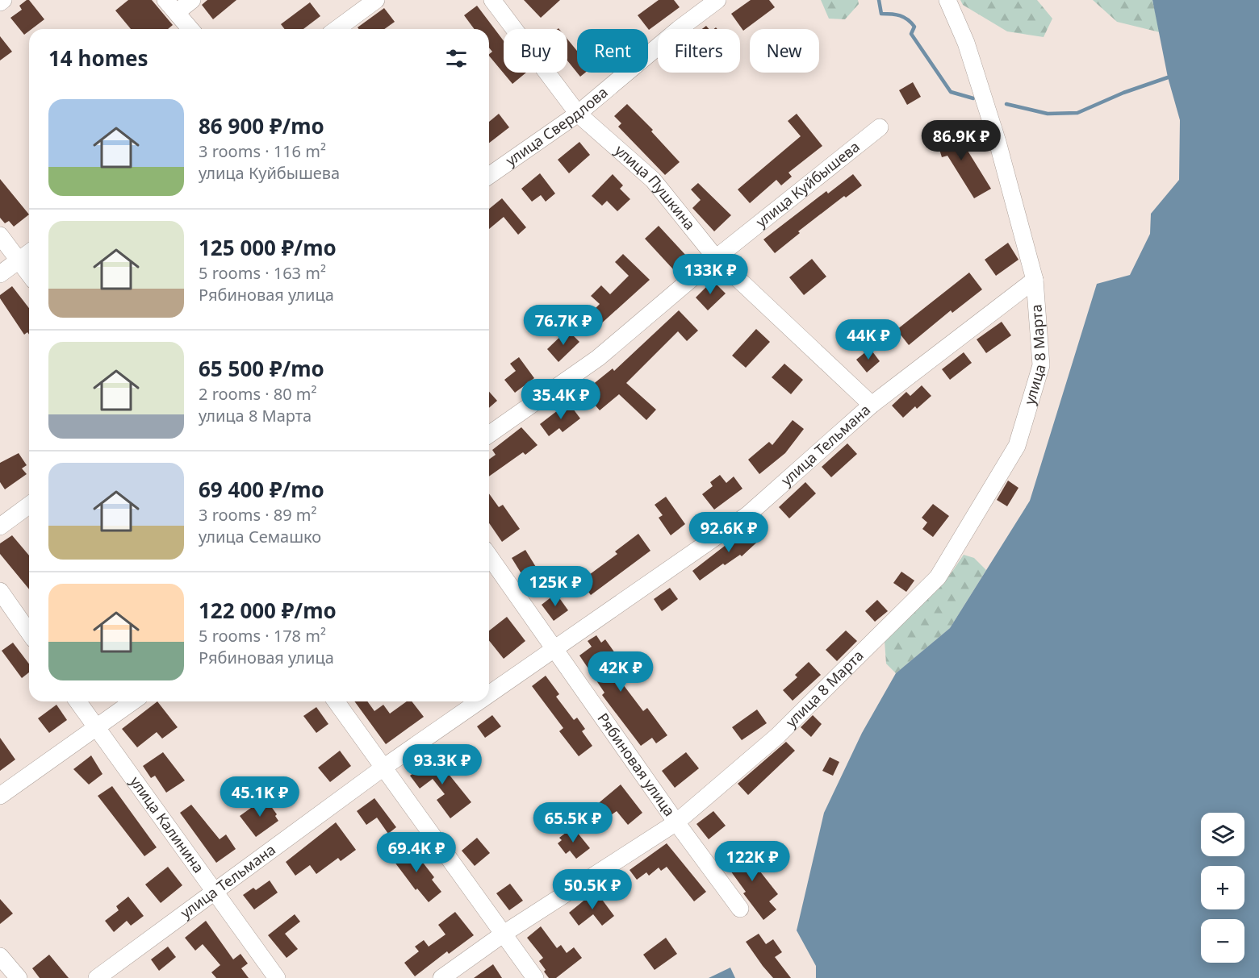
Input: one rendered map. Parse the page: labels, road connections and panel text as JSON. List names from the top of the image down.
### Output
{
  "streets": {
    "street": [
      "улица Свердлова",
      "улица Куйбышева",
      "улица Пушкина",
      "улица 8 Марта",
      "улица Тельмана",
      "Рябиновая улица",
      "улица Калинина"
    ]
  },
  "crossings": [
    ["улица Свердлова", "улица Пушкина"],
    ["улица Куйбышева", "улица Пушкина"],
    ["улица Пушкина", "улица Тельмана"],
    ["улица 8 Марта", "улица Тельмана"],
    ["улица 8 Марта", "Рябиновая улица"],
    ["улица Тельмана", "Рябиновая улица"],
    ["улица Тельмана", "улица Калинина"]
  ],
  "page": {
    "chip": [
      "Buy",
      "Rent",
      "Filters",
      "New"
    ],
    "heading": "14 homes",
    "list": [
      {
        "name": "86 900 ₽/mo",
        "note": "3 rooms · 116 m² · улица Куйбышева"
      },
      {
        "name": "125 000 ₽/mo",
        "note": "5 rooms · 163 m² · Рябиновая улица"
      },
      {
        "name": "65 500 ₽/mo",
        "note": "2 rooms · 80 m² · улица 8 Марта"
      },
      {
        "name": "69 400 ₽/mo",
        "note": "3 rooms · 89 m² · улица Семашко"
      },
      {
        "name": "122 000 ₽/mo",
        "note": "5 rooms · 178 m² · Рябиновая улица"
      }
    ],
    "price": [
      "86.9K ₽",
      "133K ₽",
      "76.7K ₽",
      "44K ₽",
      "35.4K ₽",
      "92.6K ₽",
      "125K ₽",
      "42K ₽",
      "93.3K ₽",
      "45.1K ₽",
      "65.5K ₽",
      "69.4K ₽",
      "122K ₽",
      "50.5K ₽"
    ],
    "map_buttons": ["+", "−"]
  }
}
